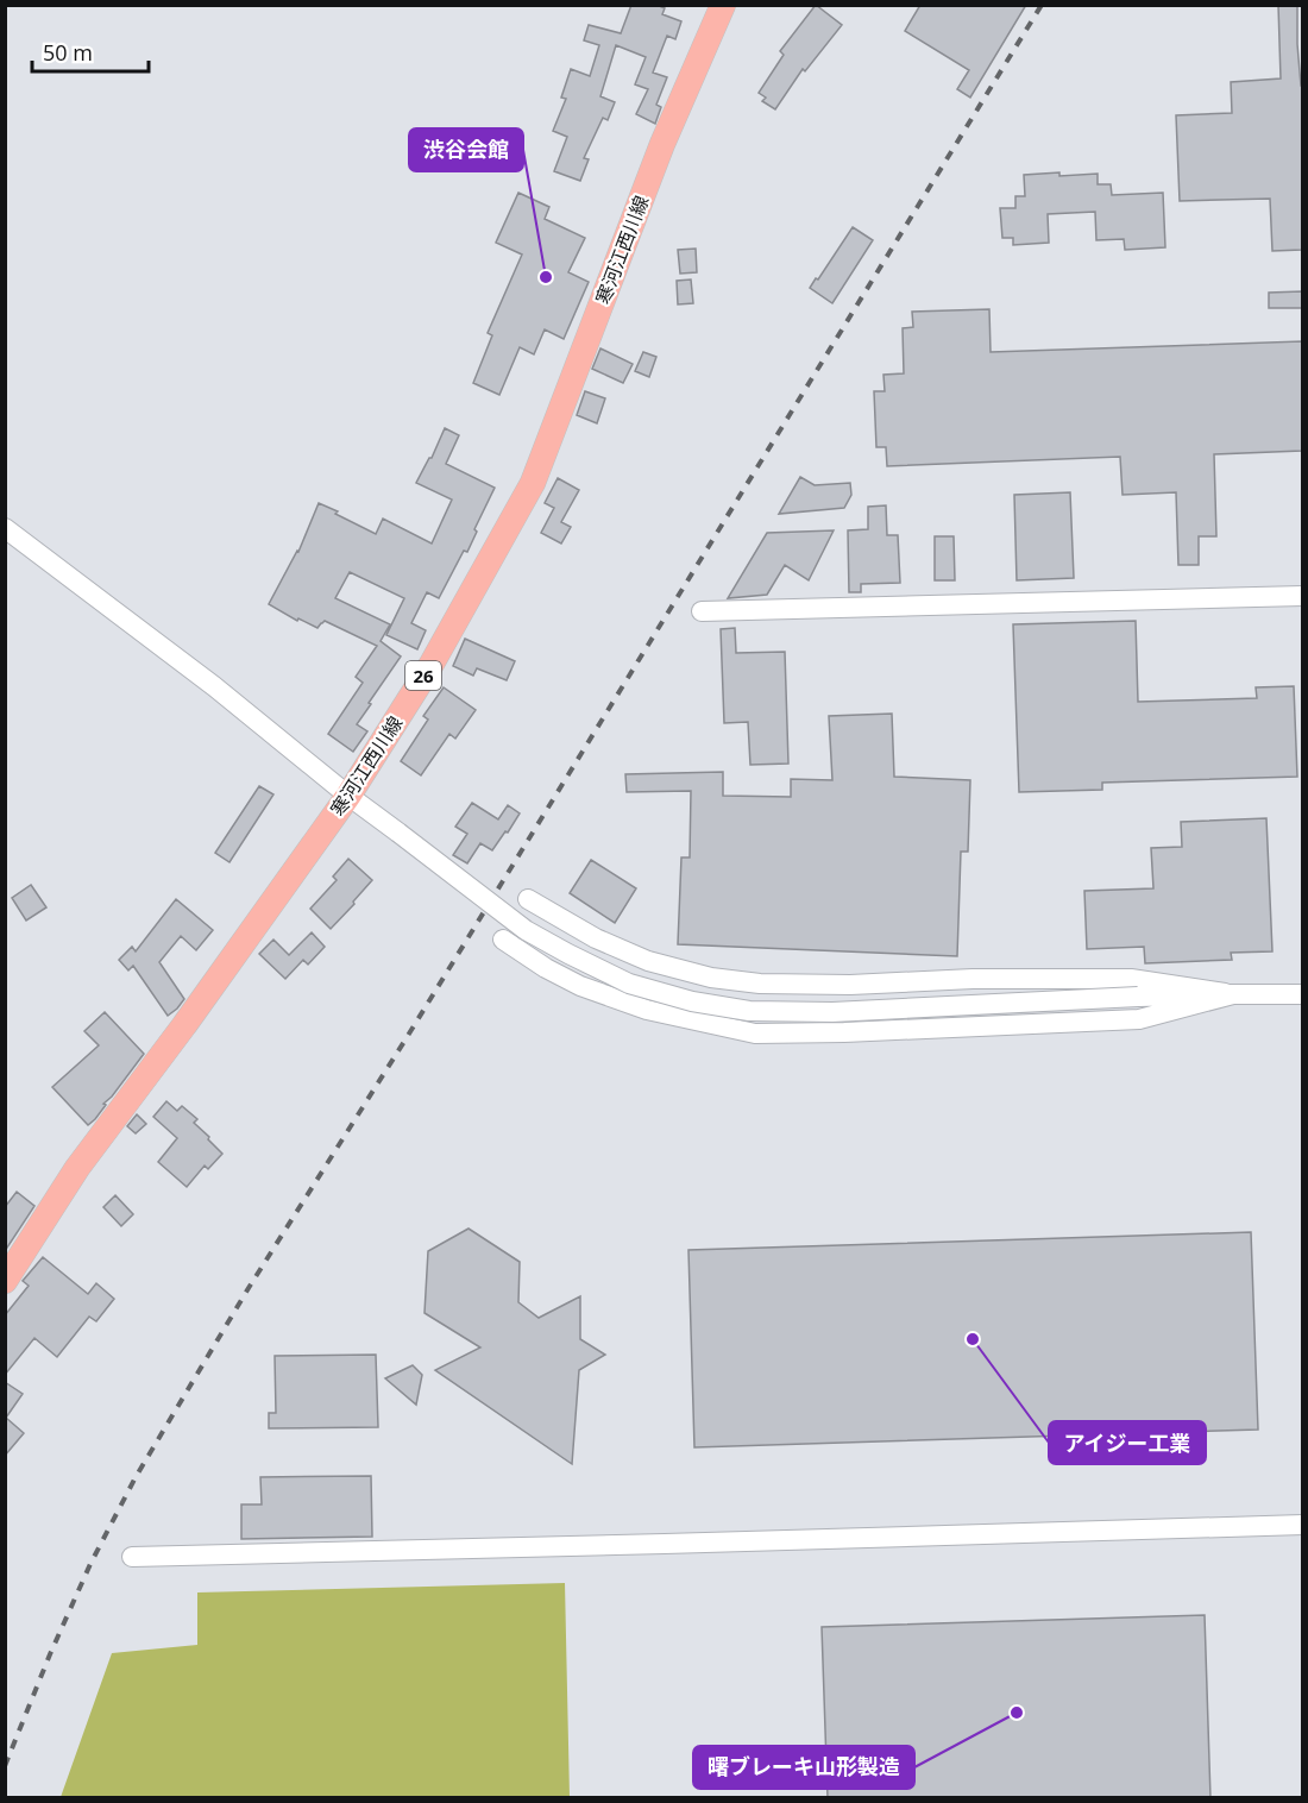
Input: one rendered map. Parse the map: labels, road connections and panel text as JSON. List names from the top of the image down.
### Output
{
  "streets": {
    "main road": ["寒河江西川線", "26"]
  },
  "places": ["渋谷会館", "アイジー工業", "曙ブレーキ山形製造"],
  "scale_bar": "50 m"
}
